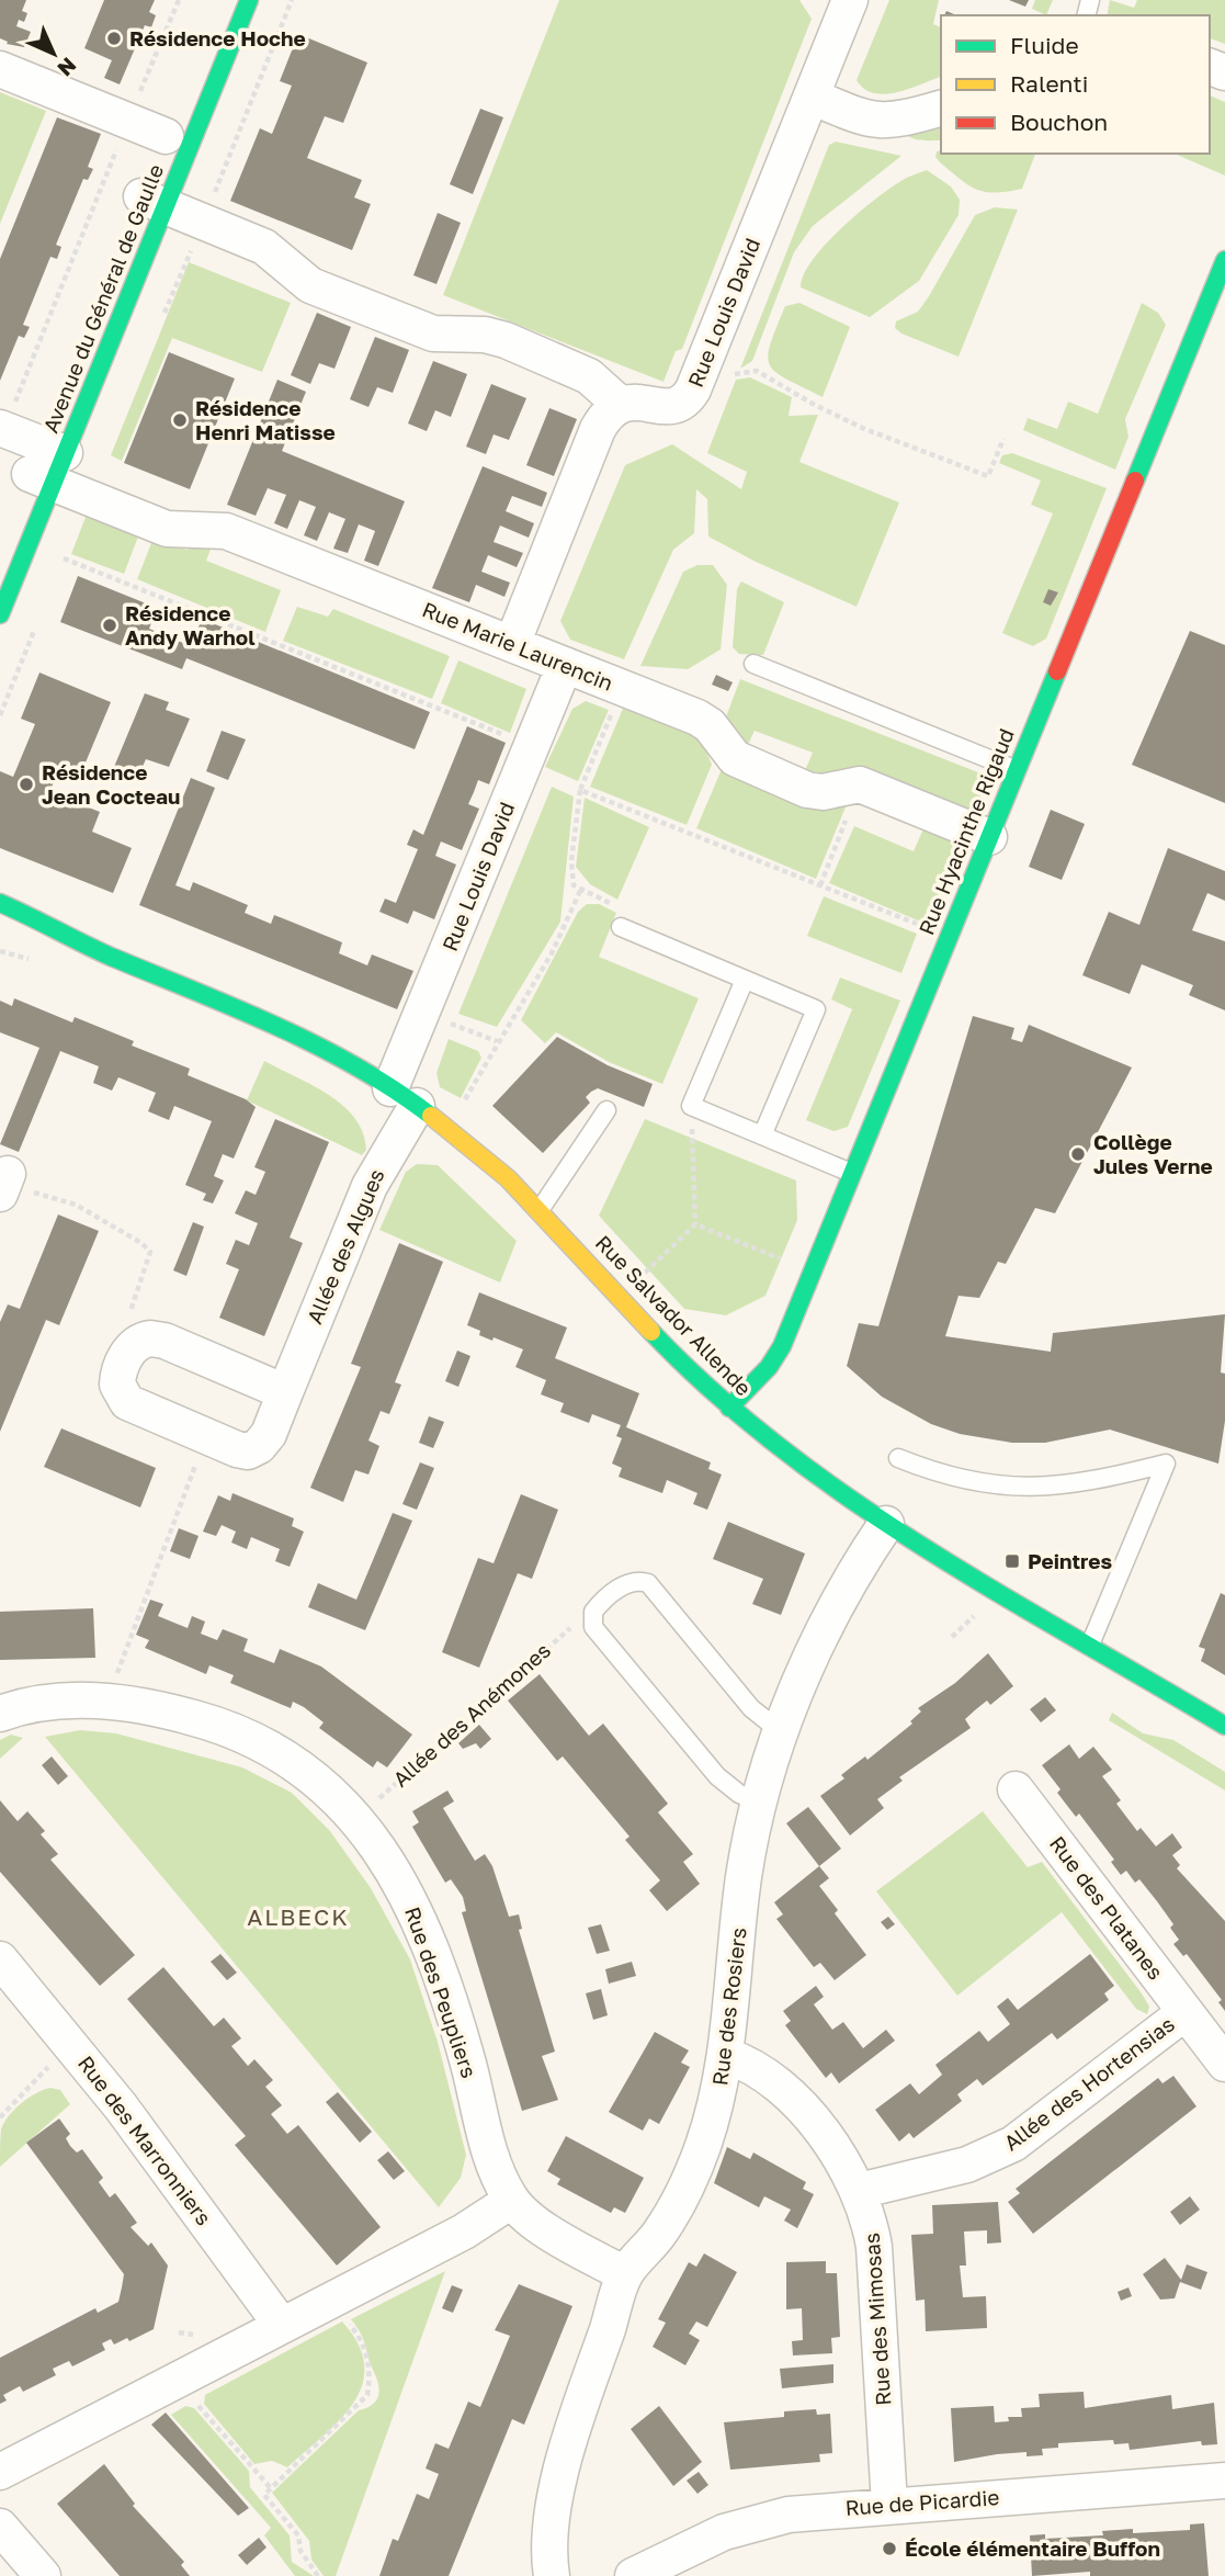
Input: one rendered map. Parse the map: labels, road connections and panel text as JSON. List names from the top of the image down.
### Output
{
  "streets": {
    "street": [
      "Avenue du Général de Gaulle",
      "Rue Louis David",
      "Rue Marie Laurencin",
      "Rue Hyacinthe Rigaud",
      "Allée des Algues",
      "Rue Salvador Allende",
      "Rue des Platanes",
      "Rue des Peupliers",
      "Rue des Rosiers",
      "Allée des Hortensias",
      "Rue des Marronniers",
      "Rue des Mimosas",
      "Rue de Picardie"
    ],
    "path": ["Allée des Anémones"]
  },
  "crossings": [
    ["Avenue du Général de Gaulle", "Rue Marie Laurencin"],
    ["Rue Louis David", "Rue Marie Laurencin"],
    ["Rue Louis David", "Allée des Algues"],
    ["Rue Louis David", "Rue Salvador Allende"],
    ["Rue Hyacinthe Rigaud", "Rue Salvador Allende"],
    ["Allée des Algues", "Rue Salvador Allende"],
    ["Rue Salvador Allende", "Rue des Rosiers"],
    ["Allée des Anémones", "Rue des Peupliers"],
    ["Rue des Platanes", "Allée des Hortensias"],
    ["Rue des Peupliers", "Rue des Rosiers"],
    ["Rue des Rosiers", "Rue des Mimosas"],
    ["Allée des Hortensias", "Rue des Mimosas"],
    ["Rue des Mimosas", "Rue de Picardie"]
  ],
  "districts": ["ALBECK"],
  "places": {
    "other": [
      "Résidence Hoche",
      "Résidence Henri Matisse",
      "Résidence Andy Warhol",
      "Résidence Jean Cocteau",
      "Collège Jules Verne",
      "École élémentaire Buffon"
    ],
    "transit": ["Peintres"]
  },
  "legend": ["Fluide", "Ralenti", "Bouchon"],
  "north": "bottom right"
}
